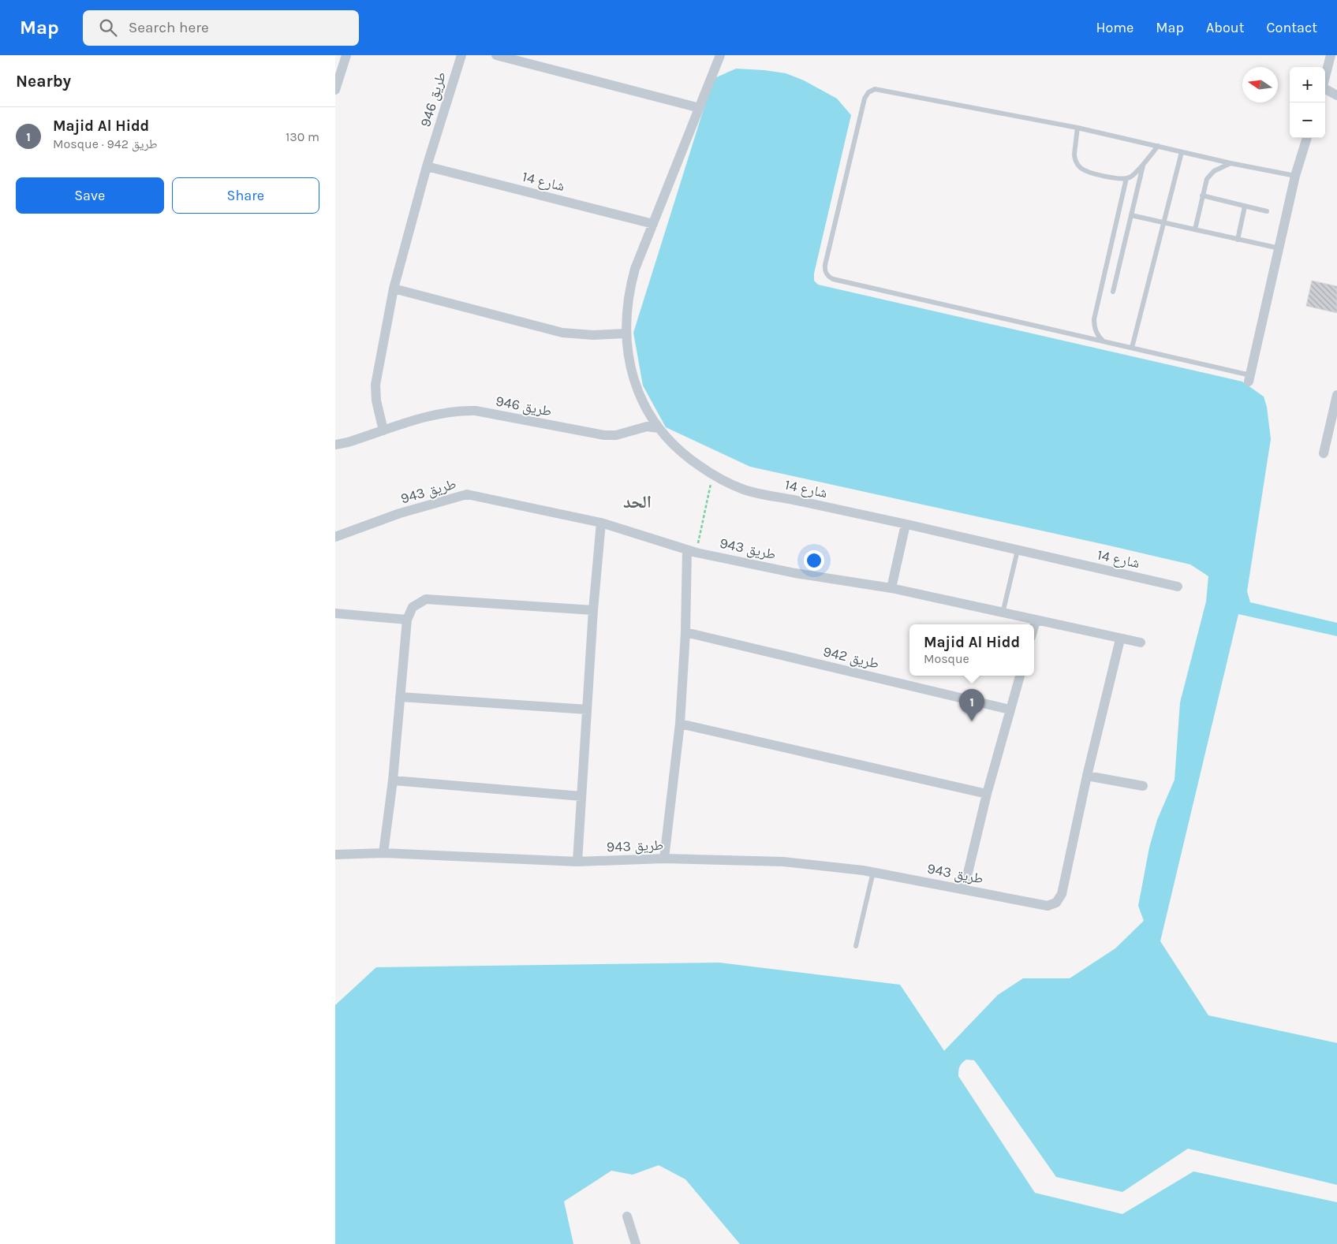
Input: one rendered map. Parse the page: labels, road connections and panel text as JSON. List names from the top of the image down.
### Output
{
  "streets": {
    "street": [
      "طريق 946",
      "شارع 14",
      "طريق 943",
      "طريق 942"
    ]
  },
  "crossings": [
    ["طريق 946", "شارع 14"]
  ],
  "districts": ["الحد"],
  "north": "left",
  "page": {
    "header": "Map",
    "search": "Search here",
    "nav": [
      "Home",
      "Map",
      "About",
      "Contact"
    ],
    "heading": "Nearby",
    "map_buttons": ["+", "−"],
    "list": [
      {
        "mark": "1",
        "name": "Majid Al Hidd",
        "note": "Mosque · طريق 942",
        "value": "130 m"
      }
    ],
    "buttons": ["Save", "Share"],
    "popup": ["Majid Al Hidd", "Mosque"],
    "pins": "1"
  }
}
